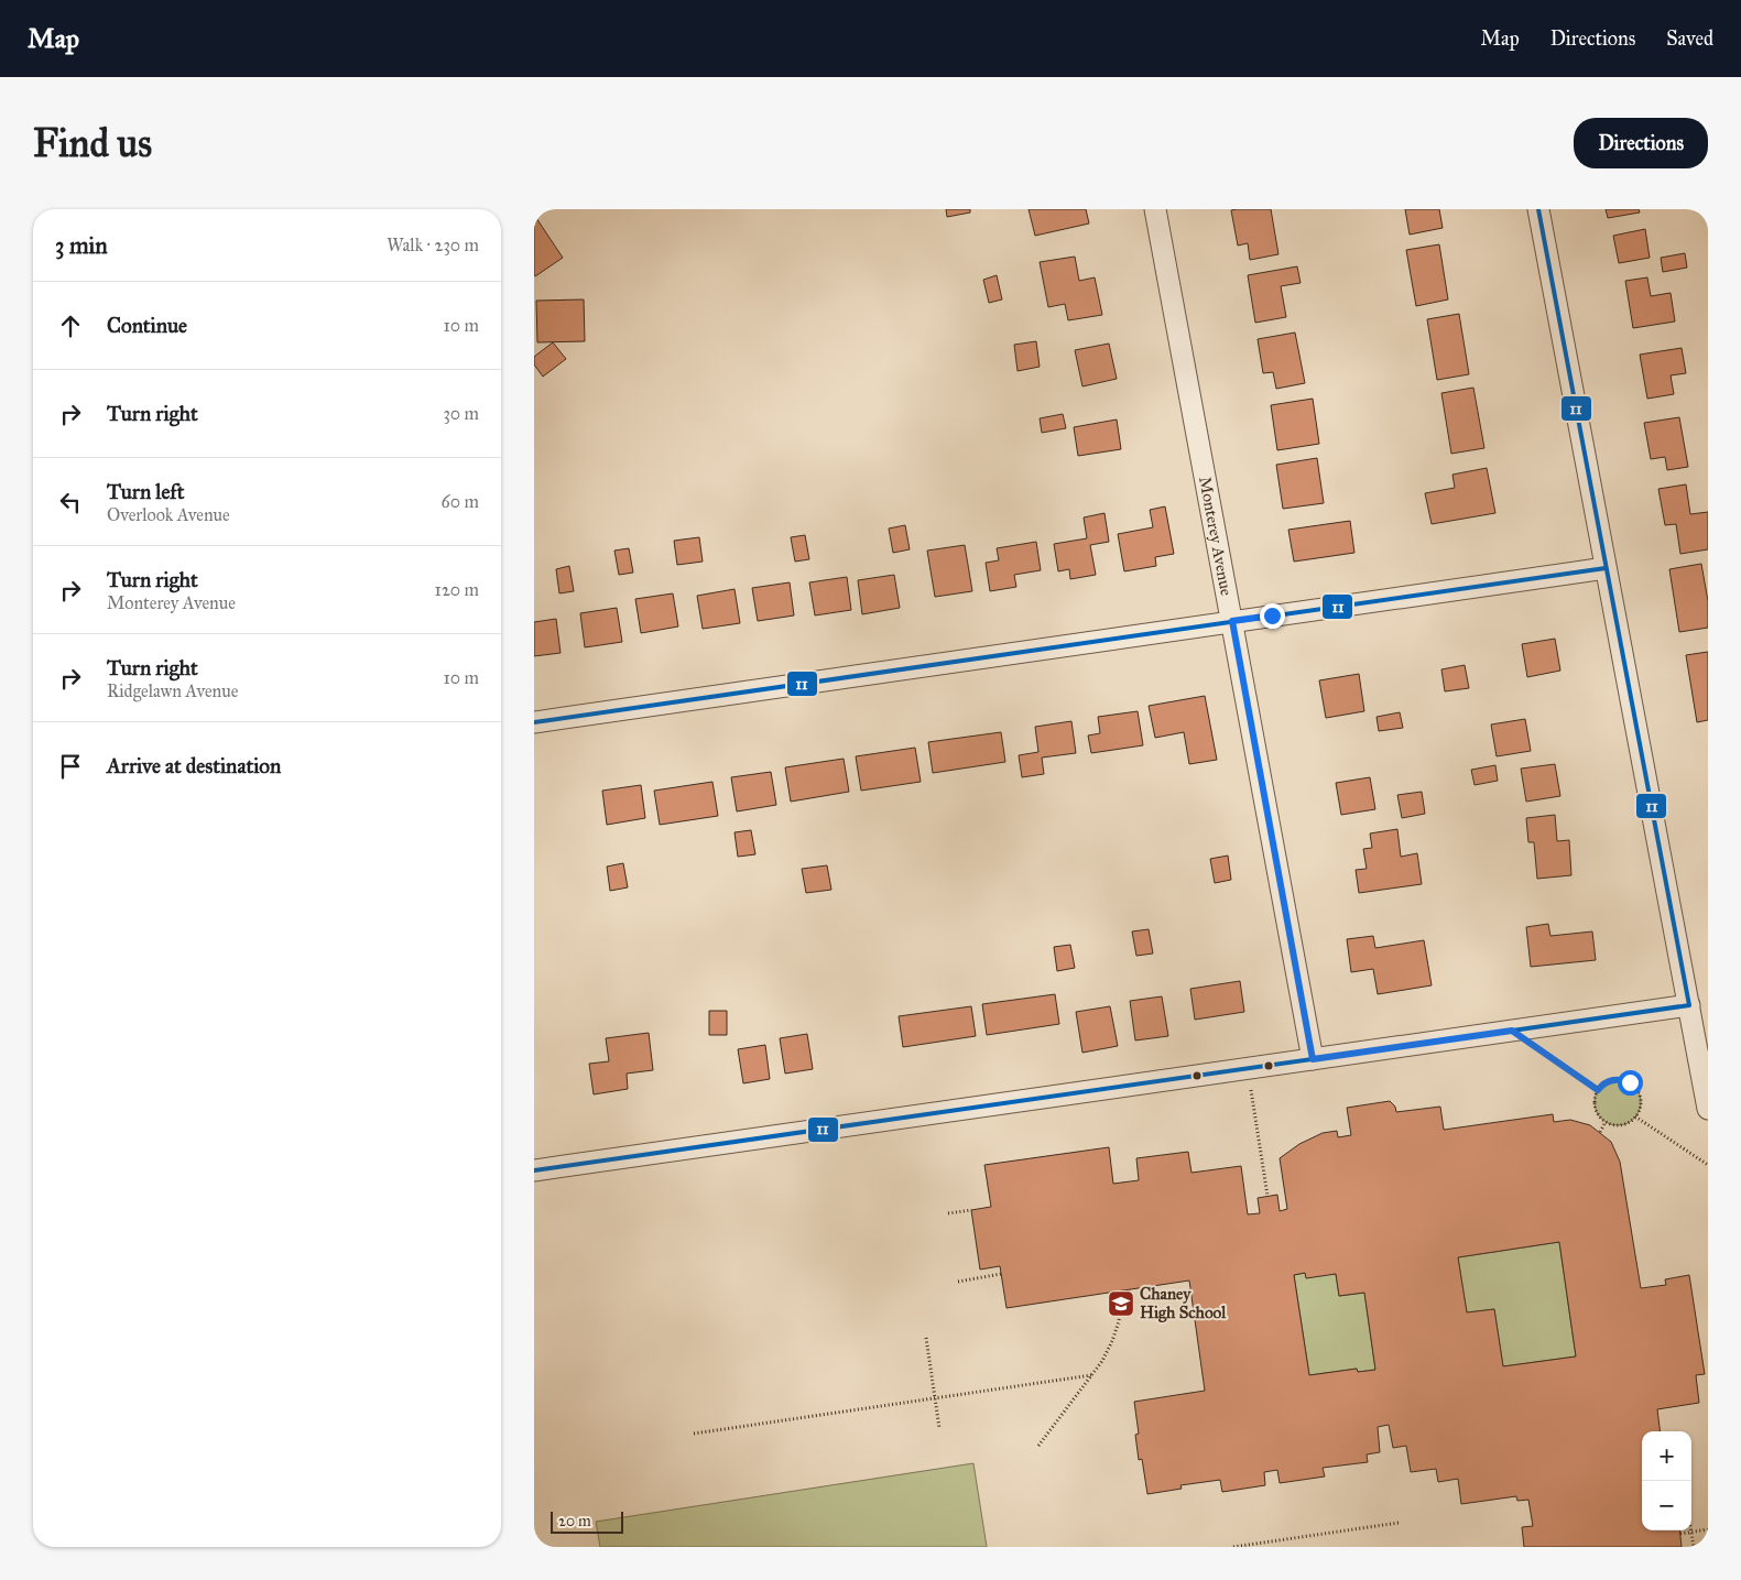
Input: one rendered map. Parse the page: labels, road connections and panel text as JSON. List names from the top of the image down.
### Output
{
  "streets": {
    "street": ["Monterey Avenue"]
  },
  "places": {
    "school or university": ["Chaney High School"]
  },
  "lines": ["transit line 11"],
  "scale_bar": "20 m",
  "page": {
    "header": "Map",
    "nav": ["Map", "Directions", "Saved"],
    "buttons": "Directions",
    "title": "Find us",
    "heading": ["3 min", "Walk · 230 m"],
    "list": [
      ["Continue", "10 m"],
      ["Turn right", "30 m"],
      ["Turn left", "Overlook Avenue", "60 m"],
      ["Turn right", "Monterey Avenue", "120 m"],
      ["Turn right", "Ridgelawn Avenue", "10 m"],
      "Arrive at destination"
    ],
    "map_buttons": ["+", "−"],
    "scale": "20 m"
  }
}
